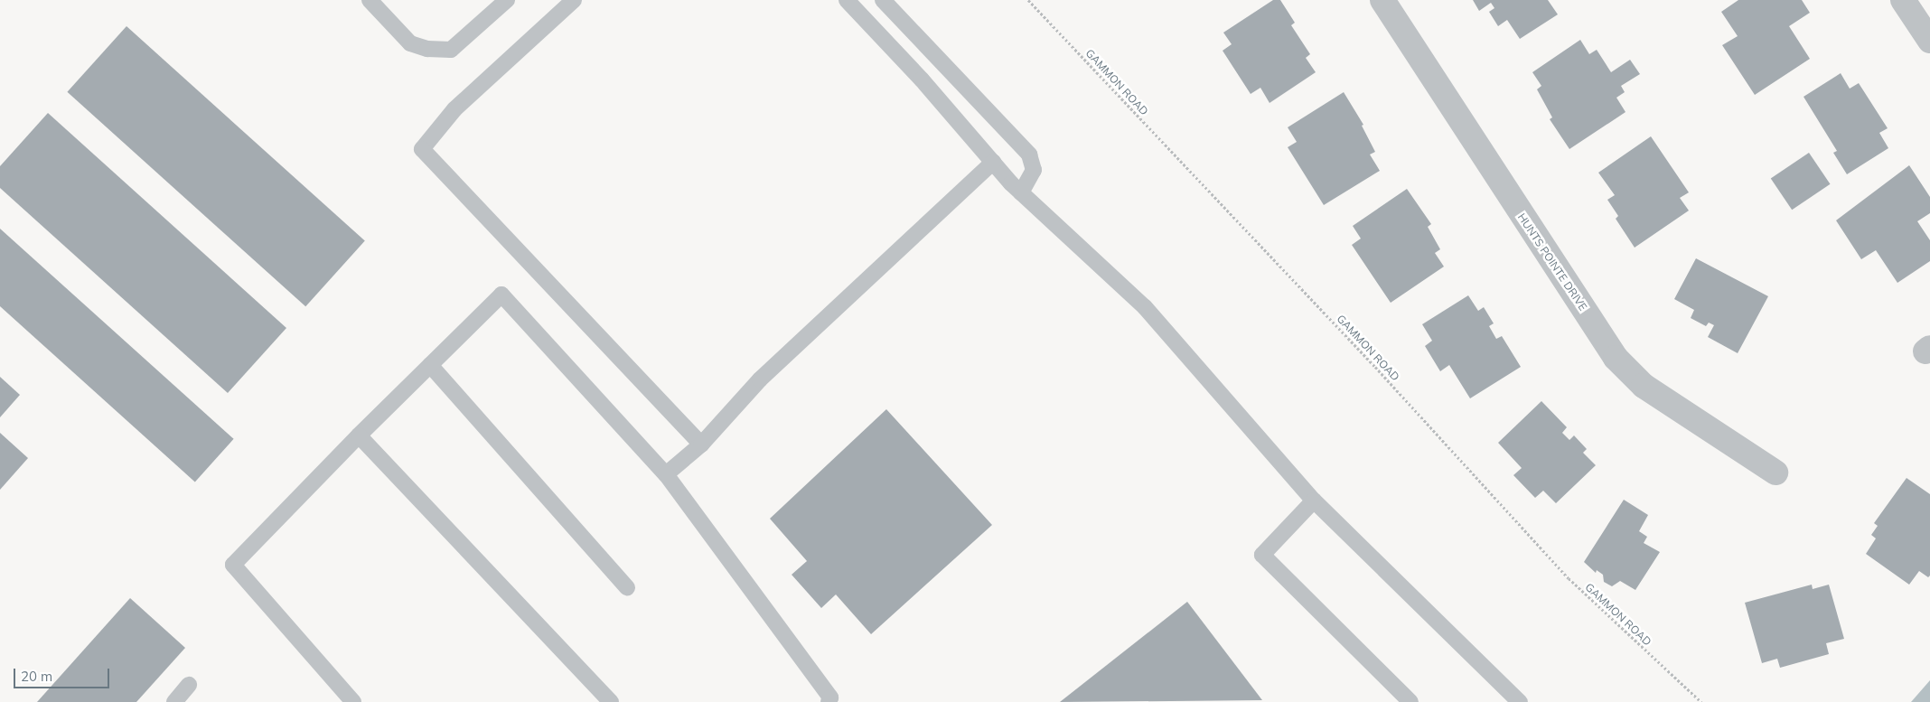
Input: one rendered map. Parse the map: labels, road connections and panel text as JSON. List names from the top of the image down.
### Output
{
  "streets": {
    "street": ["HUNTS POINTE DRIVE"],
    "path": ["GAMMON ROAD"]
  },
  "scale_bar": "20 m"
}
